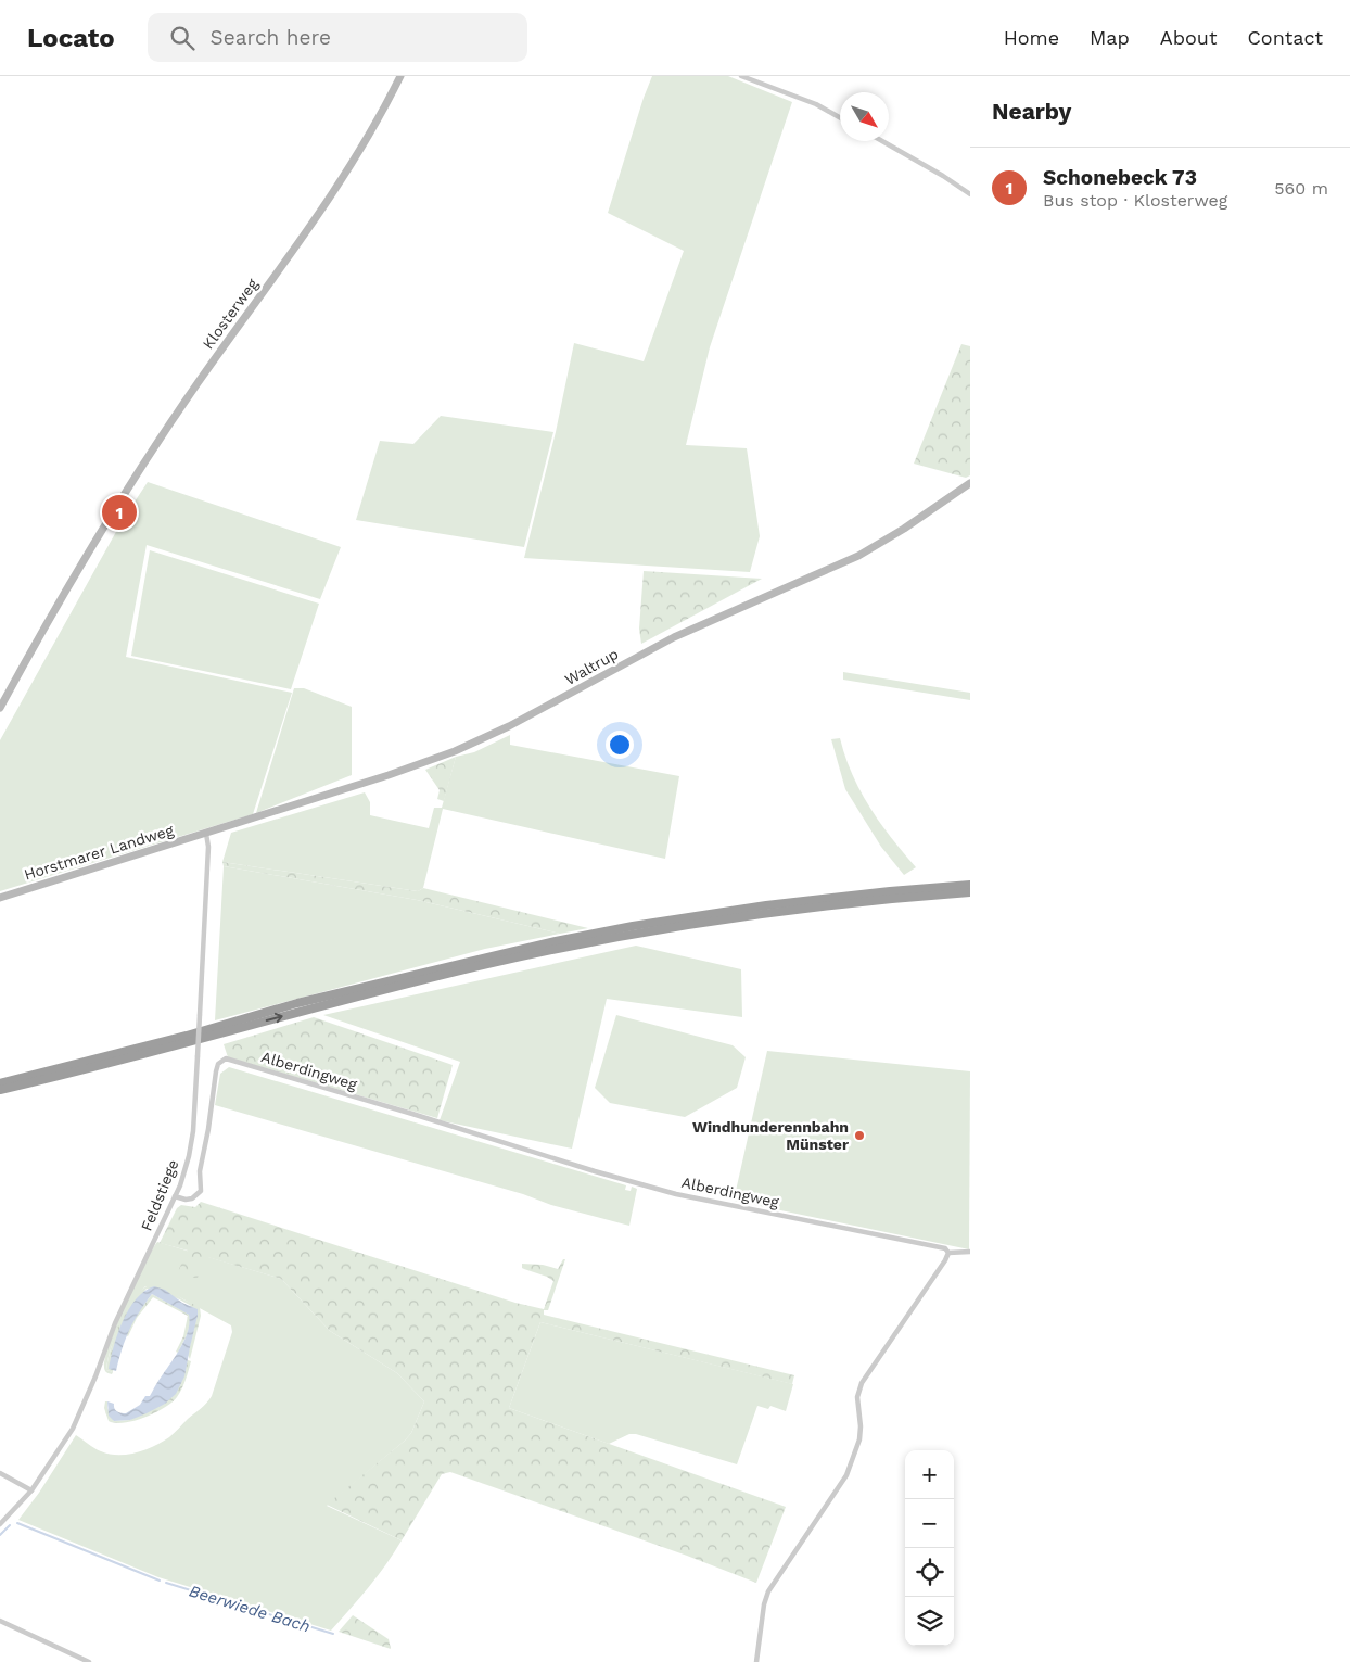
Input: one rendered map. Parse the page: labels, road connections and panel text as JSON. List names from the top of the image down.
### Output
{
  "streets": {
    "main road": ["Klosterweg", "Waltrup", "Horstmarer Landweg"],
    "street": ["Alberdingweg", "Feldstiege"]
  },
  "crossings": [
    ["Waltrup", "Horstmarer Landweg"],
    ["Waltrup", "Feldstiege"],
    ["Horstmarer Landweg", "Feldstiege"],
    ["Alberdingweg", "Feldstiege"]
  ],
  "water": ["Beerwiede Bach"],
  "places": ["Windhunderennbahn Münster"],
  "north": "bottom right",
  "page": {
    "header": "Locato",
    "search": "Search here",
    "nav": [
      "Home",
      "Map",
      "About",
      "Contact"
    ],
    "heading": "Nearby",
    "list": [
      {
        "mark": "1",
        "name": "Schonebeck 73",
        "note": "Bus stop · Klosterweg",
        "value": "560 m"
      }
    ],
    "pins": "1",
    "map_buttons": ["+", "−"]
  }
}
